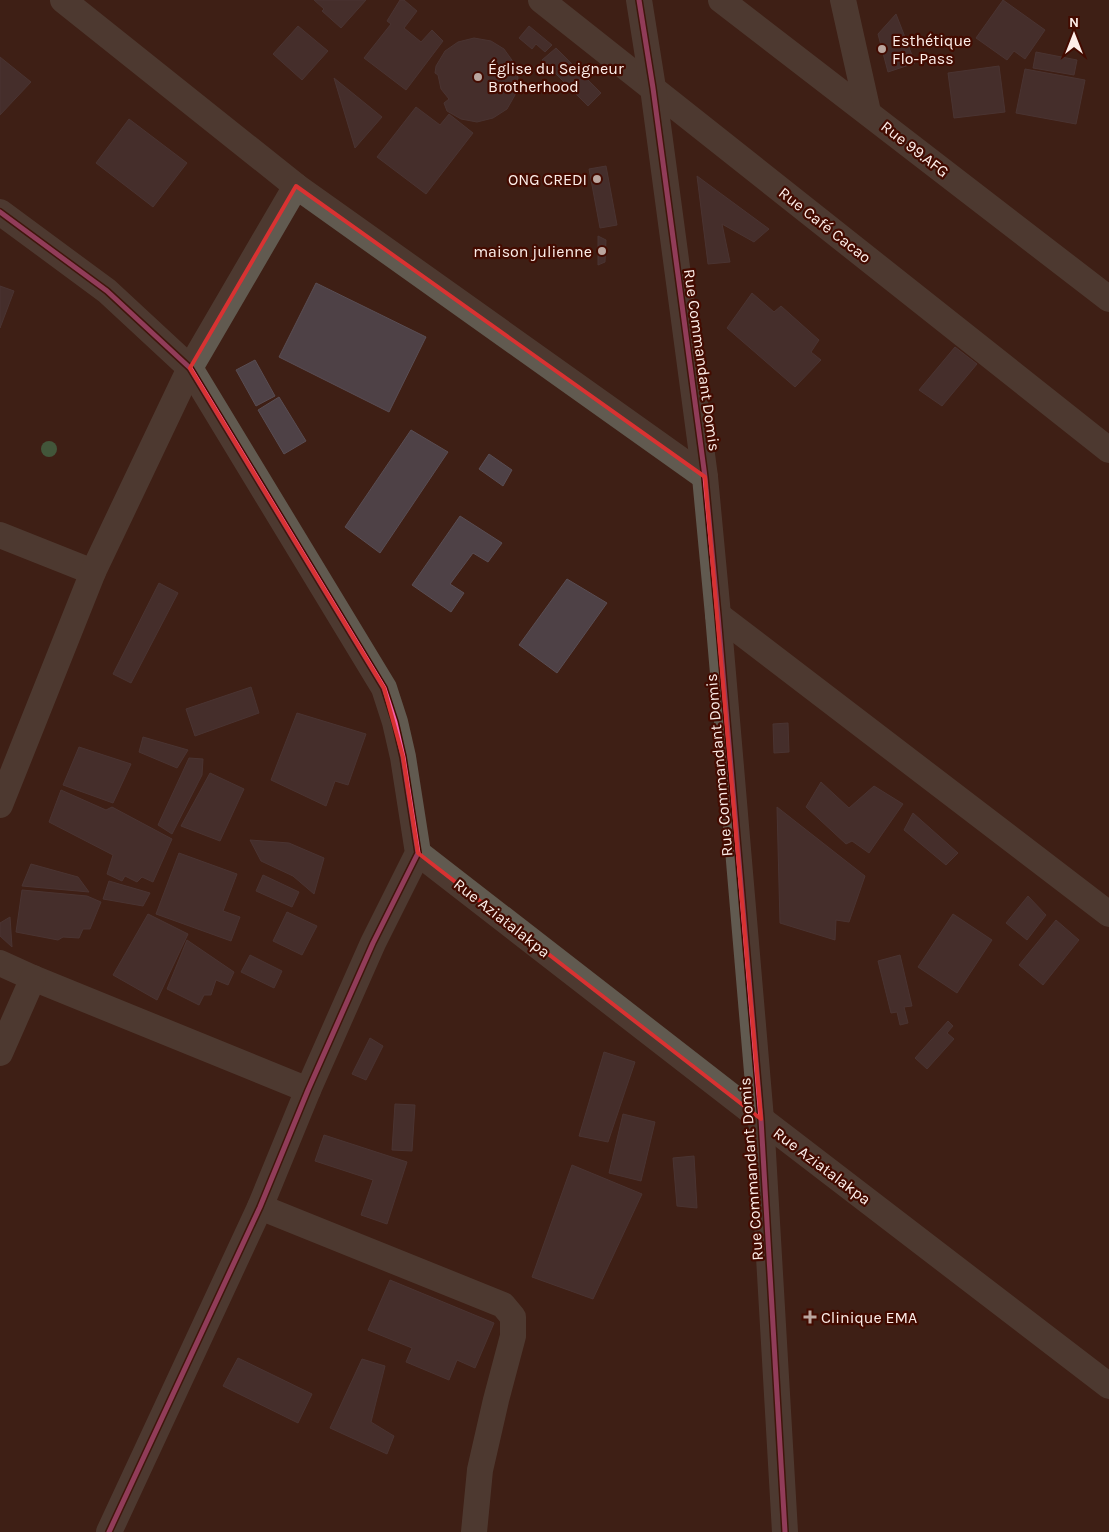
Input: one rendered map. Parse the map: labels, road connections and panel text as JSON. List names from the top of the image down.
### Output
{
  "streets": {
    "street": [
      "Rue 99.AFG",
      "Rue Café Cacao",
      "Rue Commandant Domis",
      "Rue Aziatalakpa"
    ]
  },
  "crossings": [
    ["Rue Café Cacao", "Rue Commandant Domis"],
    ["Rue Commandant Domis", "Rue Aziatalakpa"]
  ],
  "places": {
    "other": [
      "Esthétique Flo-Pass",
      "Église du Seigneur Brotherhood",
      "ONG CREDI",
      "maison julienne"
    ],
    "health": ["Clinique EMA"]
  },
  "north": "top"
}
